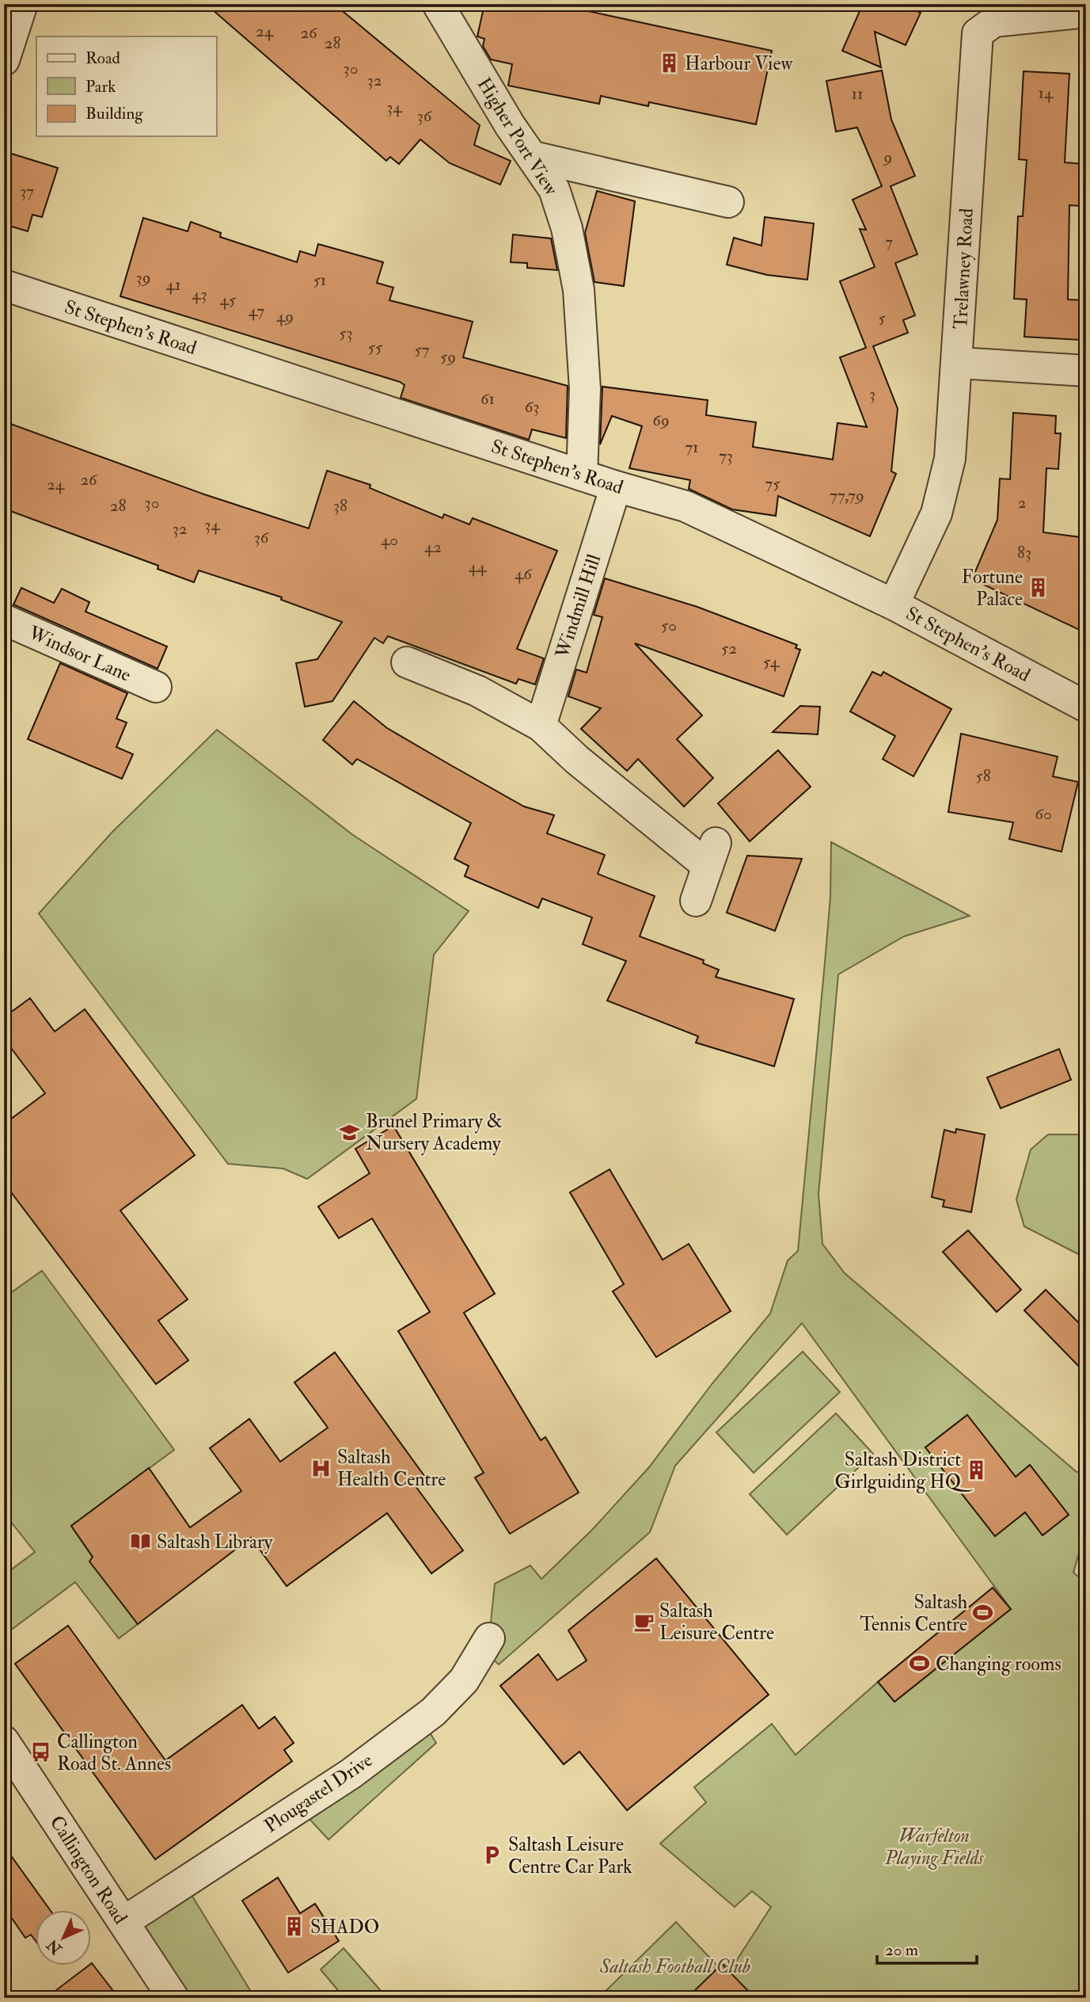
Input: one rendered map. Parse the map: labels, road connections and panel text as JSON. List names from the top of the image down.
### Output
{
  "streets": {
    "street": [
      "Higher Port View",
      "Trelawney Road",
      "St Stephen's Road",
      "Windmill Hill",
      "Windsor Lane",
      "Plougastel Drive",
      "Callington Road"
    ]
  },
  "crossings": [
    ["Higher Port View", "St Stephen's Road"],
    ["Trelawney Road", "St Stephen's Road"],
    ["St Stephen's Road", "Windmill Hill"],
    ["Plougastel Drive", "Callington Road"]
  ],
  "parks": ["Warfelton Playing Fields", "Saltash Football Club"],
  "places": {
    "building": [
      "Harbour View",
      "Fortune Palace",
      "Saltash District Girlguiding HQ",
      "SHADO"
    ],
    "school or university": ["Brunel Primary & Nursery Academy"],
    "hospital": ["Saltash Health Centre"],
    "library": ["Saltash Library"],
    "sports": ["Saltash Tennis Centre", "Changing rooms"],
    "cafe": ["Saltash Leisure Centre"],
    "bus stop": ["Callington Road St. Annes"],
    "parking": ["Saltash Leisure Centre Car Park"]
  },
  "house_numbers": [
    "24",
    "26",
    "28",
    "30",
    "32",
    "14",
    "11",
    "34",
    "36",
    "9",
    "37",
    "7",
    "39",
    "51",
    "41",
    "43",
    "45",
    "47",
    "49",
    "5",
    "53",
    "55",
    "57",
    "59",
    "3",
    "61",
    "63",
    "69",
    "71",
    "73",
    "26",
    "75",
    "24",
    "77,79",
    "30",
    "2",
    "28",
    "38",
    "34",
    "32",
    "36",
    "40",
    "42",
    "83",
    "44",
    "46",
    "50",
    "52",
    "54",
    "58",
    "60"
  ],
  "legend": ["Road", "Park", "Building"],
  "scale_bar": "20 m",
  "north": "bottom left"
}
